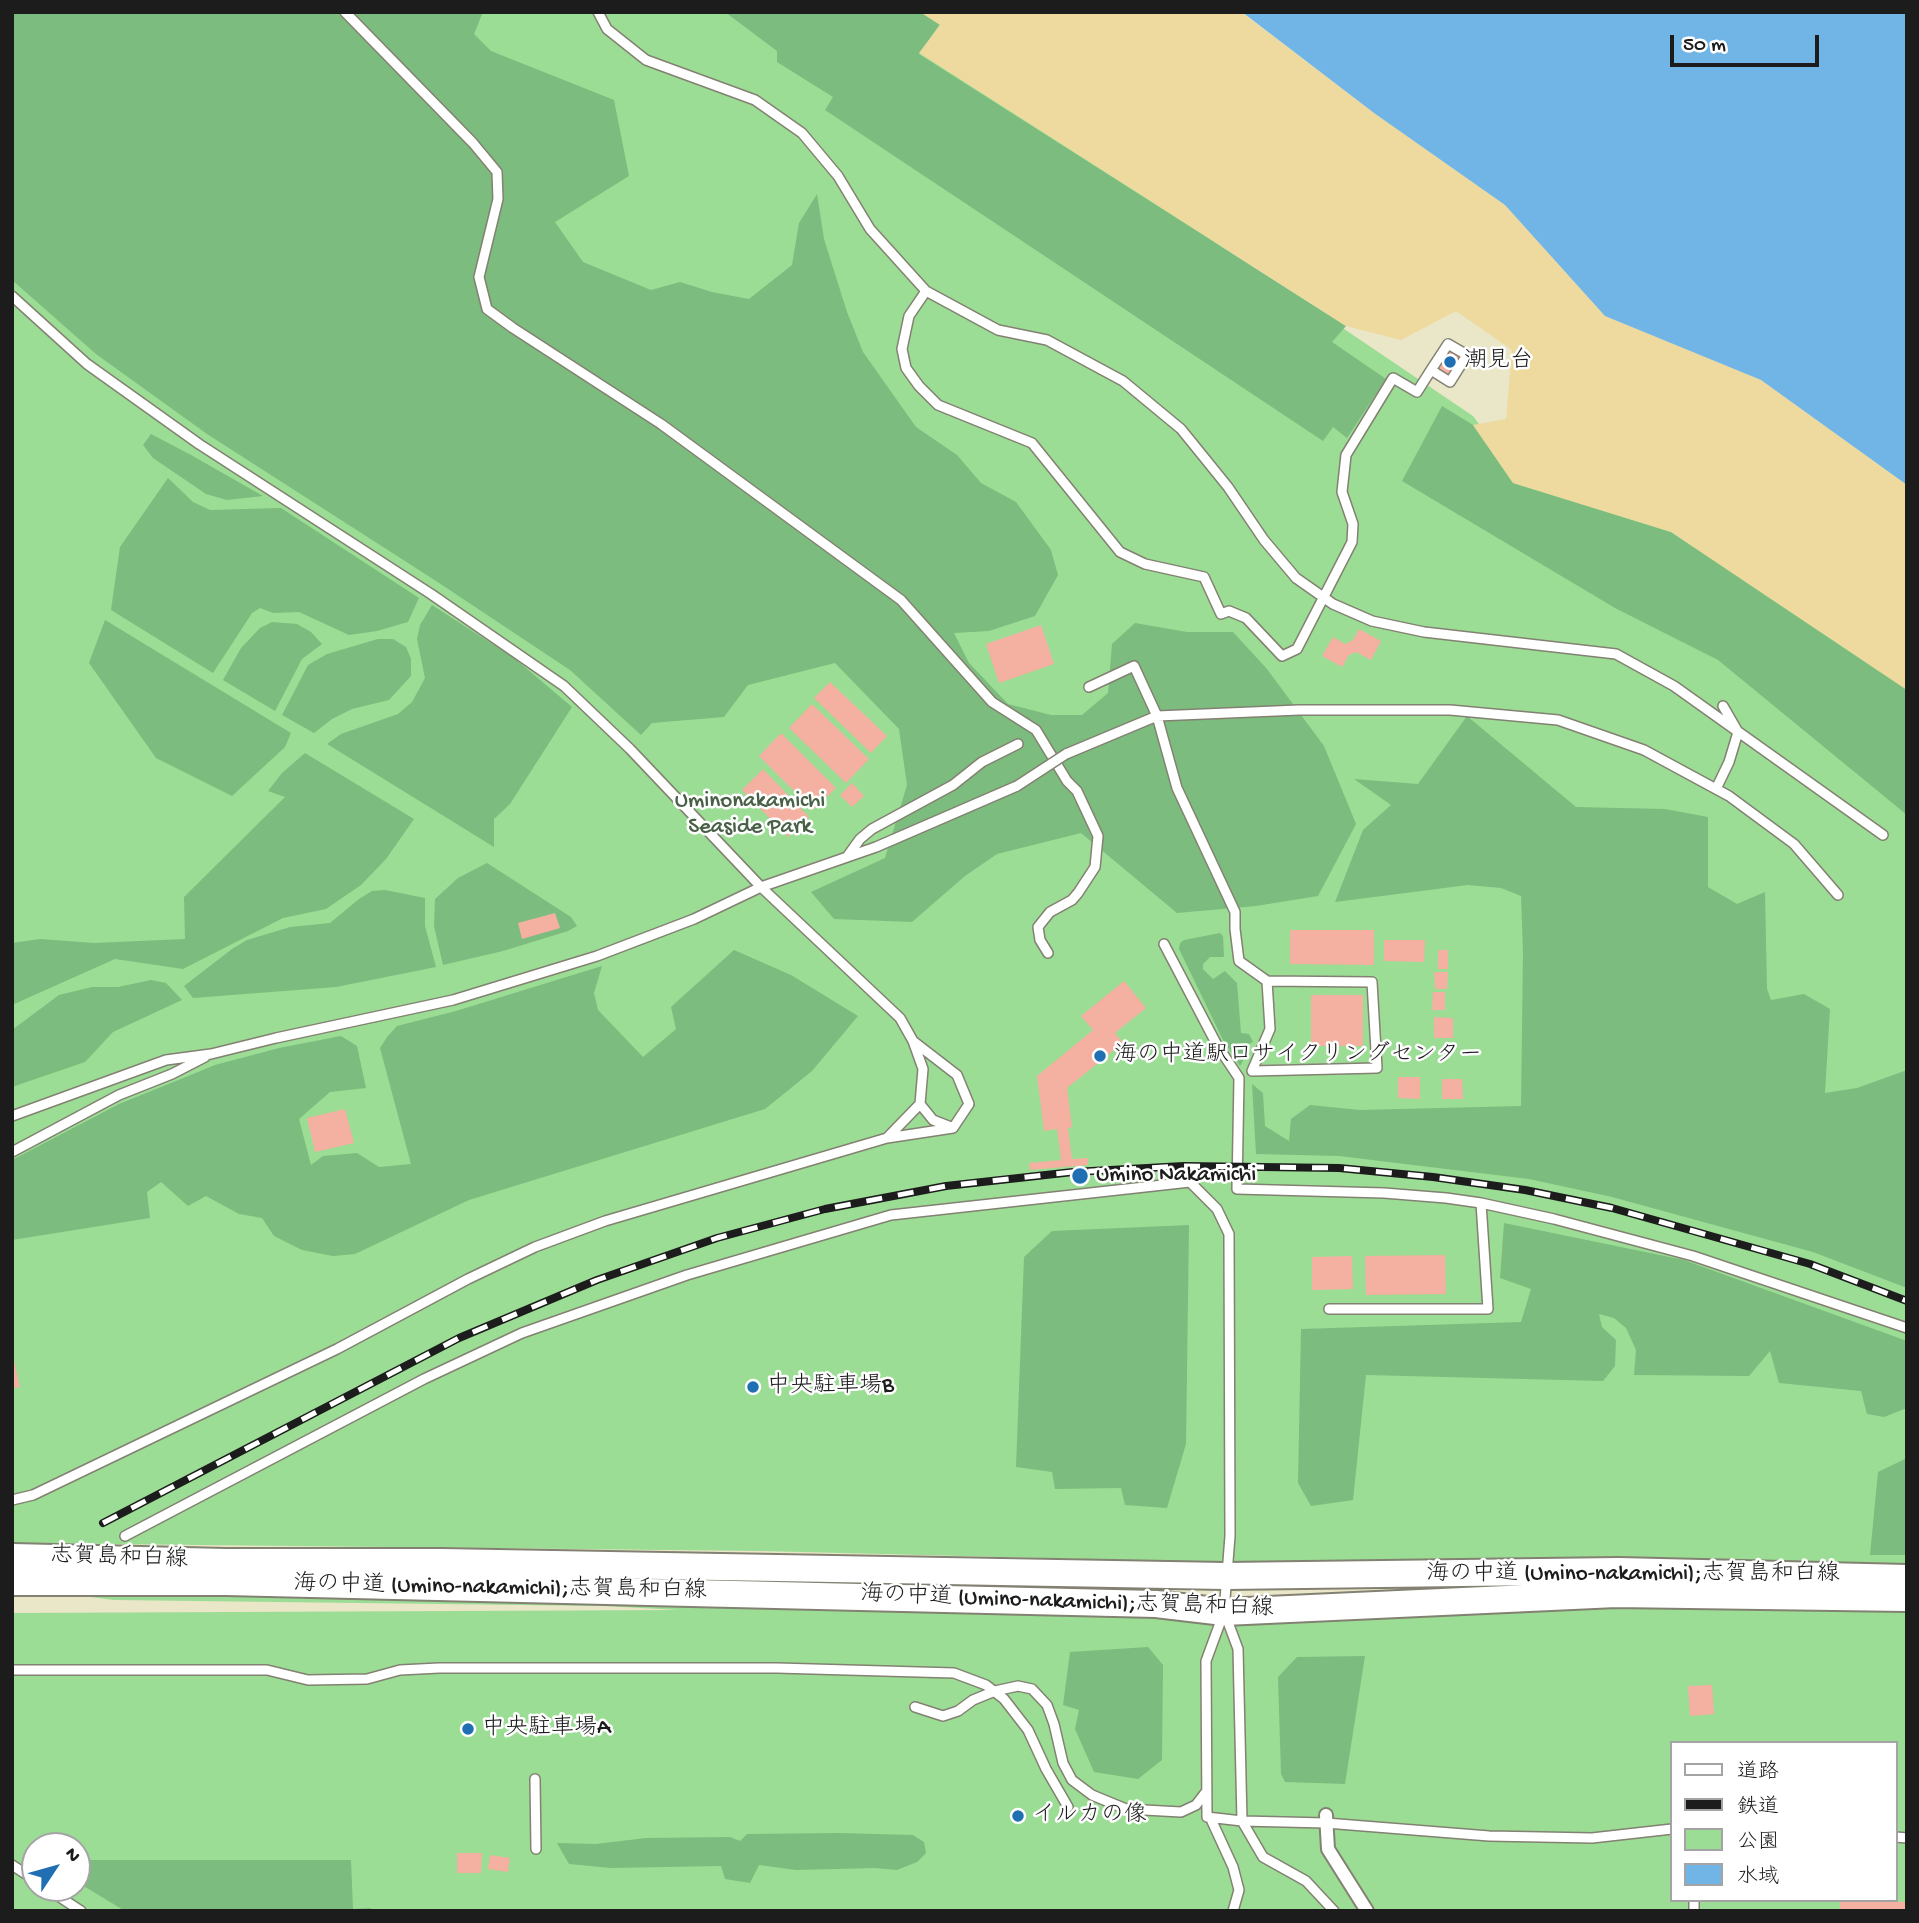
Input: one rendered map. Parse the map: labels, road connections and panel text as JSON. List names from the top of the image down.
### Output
{
  "streets": {
    "main road": ["志賀島和白線", "海の中道 (Umino-nakamichi);志賀島和白線"]
  },
  "crossings": [
    ["志賀島和白線", "海の中道 (Umino-nakamichi);志賀島和白線"]
  ],
  "parks": ["Uminonakamichi Seaside Park"],
  "places": [
    "潮見台",
    "海の中道駅口サイクリングセンター",
    "Umino Nakamichi",
    "中央駐車場B",
    "中央駐車場A",
    "イルカの像"
  ],
  "legend": [
    "道路",
    "鉄道",
    "公園",
    "水域"
  ],
  "scale_bar": "50 m",
  "north": "top right"
}
